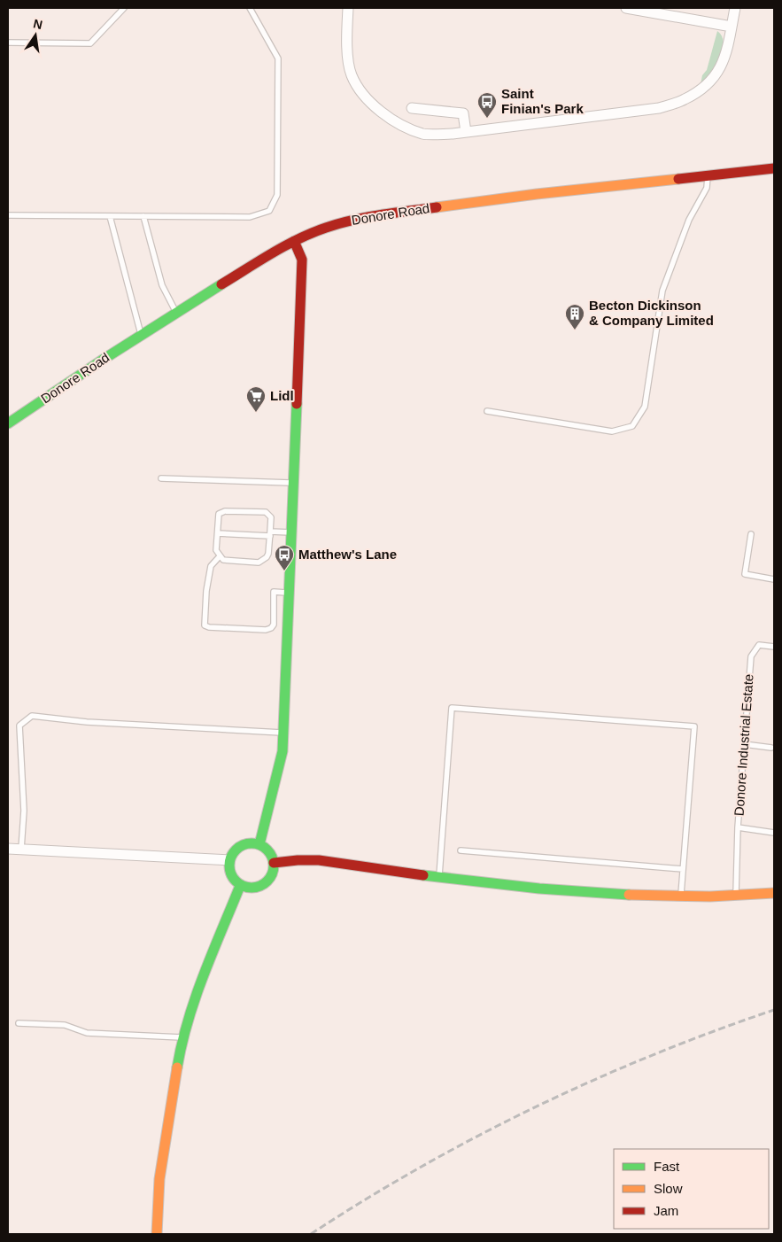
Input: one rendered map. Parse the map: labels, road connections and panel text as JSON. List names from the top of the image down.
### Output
{
  "streets": {
    "street": ["Donore Road"],
    "lane": ["Donore Industrial Estate"]
  },
  "places": {
    "bus stop": ["Saint Finian's Park", "Matthew's Lane"],
    "building": ["Becton Dickinson & Company Limited"],
    "supermarket": ["Lidl"]
  },
  "legend": ["Fast", "Slow", "Jam"],
  "north": "top"
}
